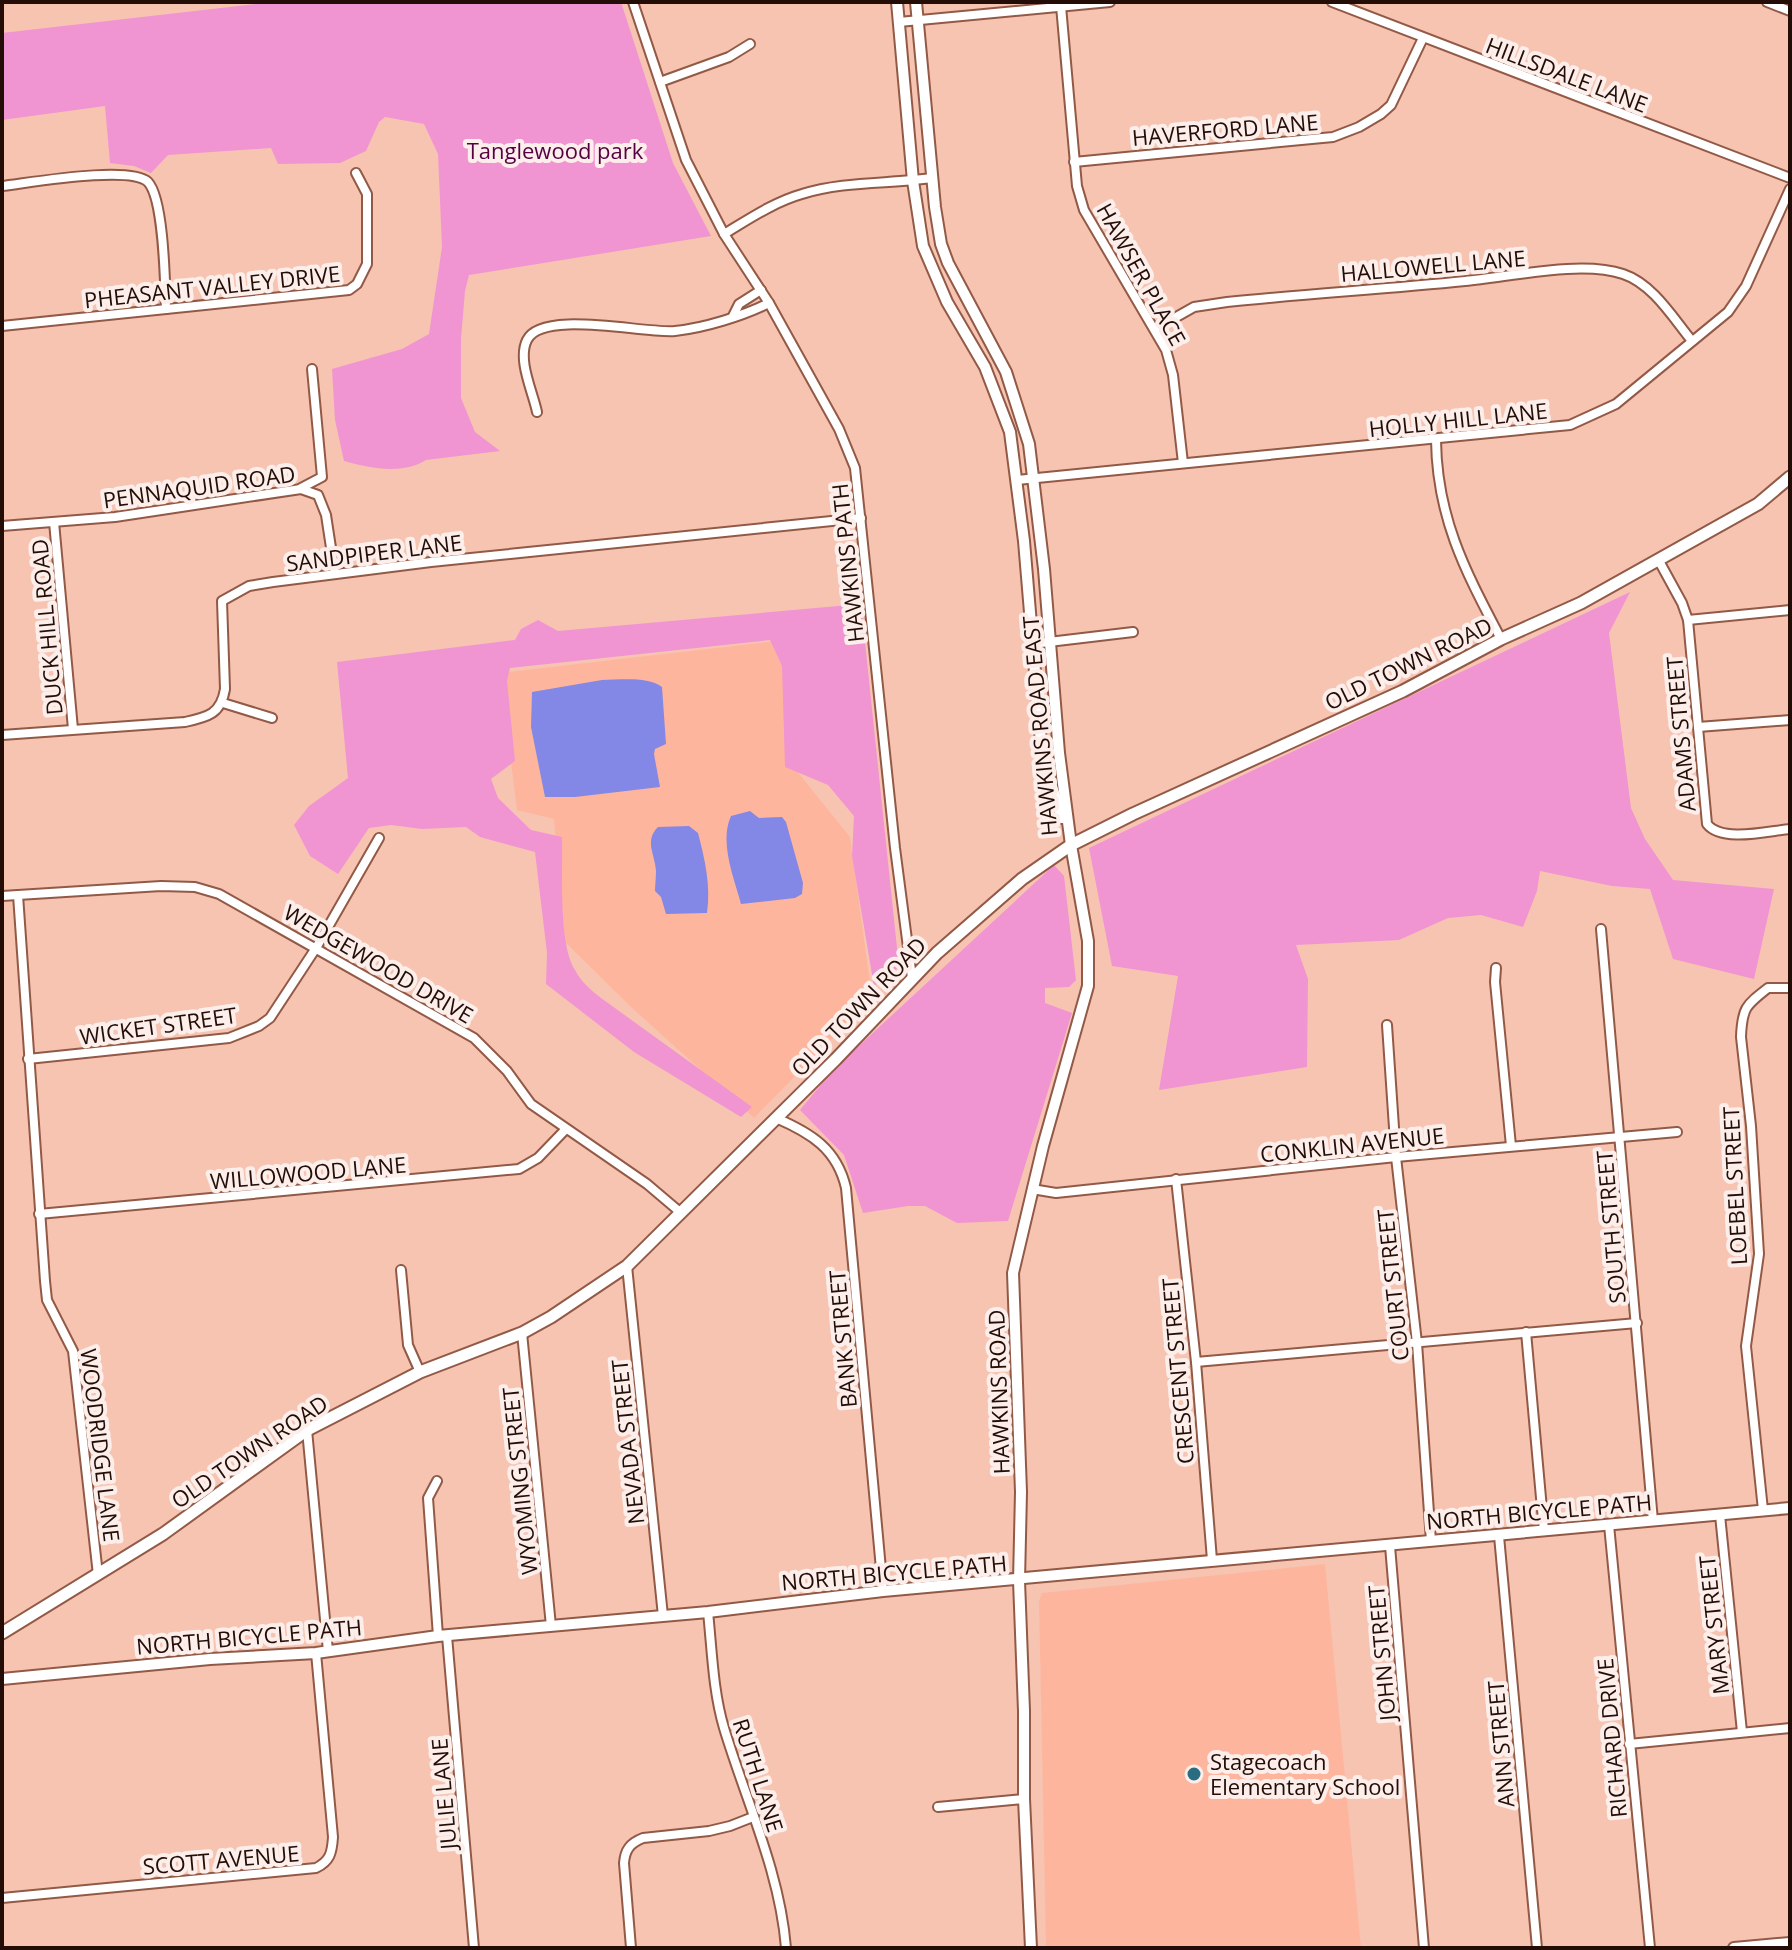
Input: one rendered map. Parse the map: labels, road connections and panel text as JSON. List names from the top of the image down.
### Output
{
  "streets": {
    "main road": ["OLD TOWN ROAD"],
    "street": [
      "HILLSDALE LANE",
      "HAVERFORD LANE",
      "HALLOWELL LANE",
      "HAWSER PLACE",
      "PHEASANT VALLEY DRIVE",
      "HOLLY HILL LANE",
      "PENNAQUID ROAD",
      "SANDPIPER LANE",
      "HAWKINS PATH",
      "DUCK HILL ROAD",
      "HAWKINS ROAD EAST",
      "ADAMS STREET",
      "WEDGEWOOD DRIVE",
      "WICKET STREET",
      "CONKLIN AVENUE",
      "WILLOWOOD LANE",
      "LOEBEL STREET",
      "SOUTH STREET",
      "COURT STREET",
      "BANK STREET",
      "CRESCENT STREET",
      "HAWKINS ROAD",
      "NEVADA STREET",
      "WOODRIDGE LANE",
      "WYOMING STREET",
      "NORTH BICYCLE PATH",
      "MARY STREET",
      "JOHN STREET",
      "RICHARD DRIVE",
      "ANN STREET",
      "RUTH LANE",
      "JULIE LANE",
      "SCOTT AVENUE"
    ]
  },
  "crossings": [
    ["HILLSDALE LANE", "HAVERFORD LANE"],
    ["HAVERFORD LANE", "HAWSER PLACE"],
    ["HALLOWELL LANE", "HAWSER PLACE"],
    ["HALLOWELL LANE", "HOLLY HILL LANE"],
    ["HAWSER PLACE", "HOLLY HILL LANE"],
    ["HOLLY HILL LANE", "HAWKINS ROAD EAST"],
    ["PENNAQUID ROAD", "SANDPIPER LANE"],
    ["PENNAQUID ROAD", "DUCK HILL ROAD"],
    ["SANDPIPER LANE", "HAWKINS PATH"],
    ["HAWKINS PATH", "OLD TOWN ROAD"],
    ["OLD TOWN ROAD", "HAWKINS ROAD EAST"],
    ["OLD TOWN ROAD", "ADAMS STREET"],
    ["OLD TOWN ROAD", "WEDGEWOOD DRIVE"],
    ["OLD TOWN ROAD", "BANK STREET"],
    ["OLD TOWN ROAD", "HAWKINS ROAD"],
    ["OLD TOWN ROAD", "NEVADA STREET"],
    ["OLD TOWN ROAD", "WOODRIDGE LANE"],
    ["OLD TOWN ROAD", "WYOMING STREET"],
    ["HAWKINS ROAD EAST", "HAWKINS ROAD"],
    ["WEDGEWOOD DRIVE", "WICKET STREET"],
    ["WEDGEWOOD DRIVE", "WILLOWOOD LANE"],
    ["WEDGEWOOD DRIVE", "WOODRIDGE LANE"],
    ["WICKET STREET", "WOODRIDGE LANE"],
    ["CONKLIN AVENUE", "SOUTH STREET"],
    ["CONKLIN AVENUE", "COURT STREET"],
    ["CONKLIN AVENUE", "CRESCENT STREET"],
    ["CONKLIN AVENUE", "HAWKINS ROAD"],
    ["WILLOWOOD LANE", "WOODRIDGE LANE"],
    ["LOEBEL STREET", "NORTH BICYCLE PATH"],
    ["SOUTH STREET", "NORTH BICYCLE PATH"],
    ["COURT STREET", "NORTH BICYCLE PATH"],
    ["BANK STREET", "NORTH BICYCLE PATH"],
    ["CRESCENT STREET", "NORTH BICYCLE PATH"],
    ["HAWKINS ROAD", "NORTH BICYCLE PATH"],
    ["NEVADA STREET", "NORTH BICYCLE PATH"],
    ["WYOMING STREET", "NORTH BICYCLE PATH"],
    ["NORTH BICYCLE PATH", "MARY STREET"],
    ["NORTH BICYCLE PATH", "JOHN STREET"],
    ["NORTH BICYCLE PATH", "RICHARD DRIVE"],
    ["NORTH BICYCLE PATH", "ANN STREET"],
    ["NORTH BICYCLE PATH", "RUTH LANE"],
    ["NORTH BICYCLE PATH", "JULIE LANE"],
    ["NORTH BICYCLE PATH", "SCOTT AVENUE"]
  ],
  "parks": ["Tanglewood park"],
  "places": ["Stagecoach Elementary School"]
}
